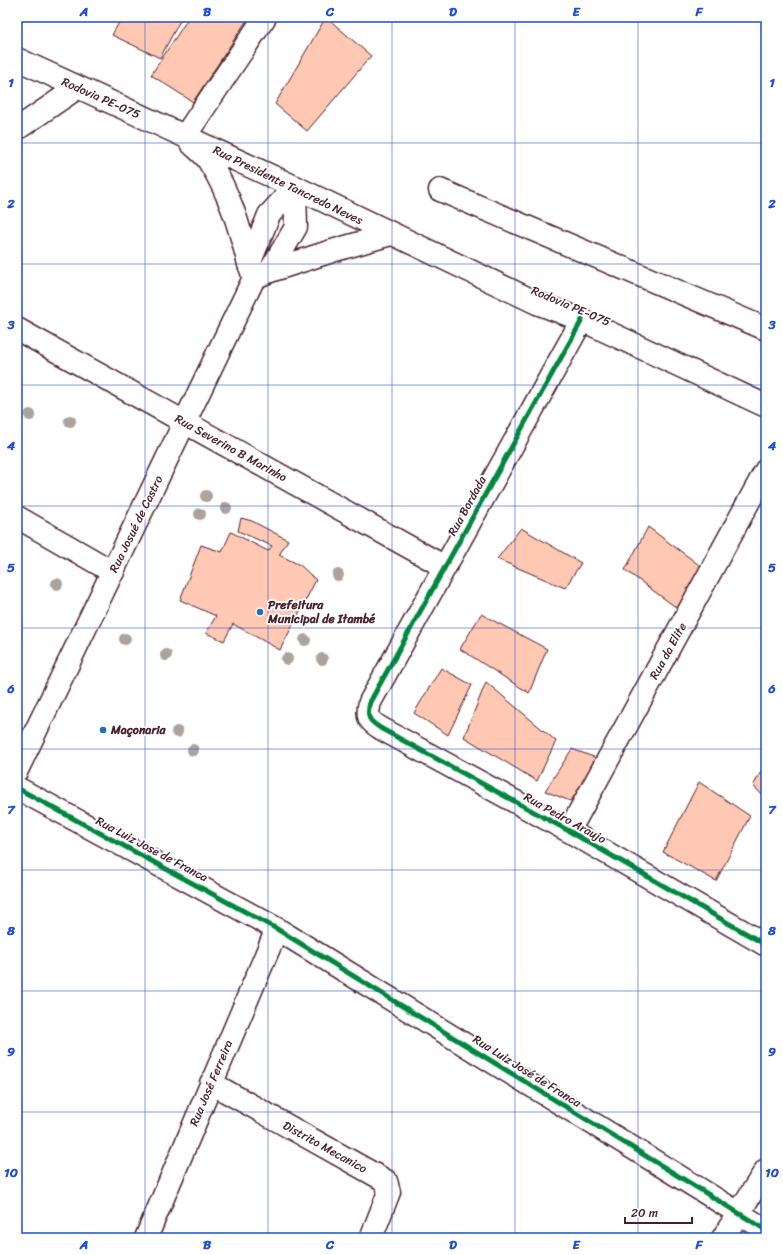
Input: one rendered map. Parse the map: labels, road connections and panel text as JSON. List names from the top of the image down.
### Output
{
  "streets": {
    "street": [
      "Rodovia PE-075",
      "Rua Presidente Tancredo Neves",
      "Rua Severino B Marinho",
      "Rua Bordada",
      "Rua Josué de Castro",
      "Rua da Elite",
      "Rua Pedro Araujo",
      "Rua Luiz Jose de Franca",
      "Rua Luiz José de Franca",
      "Rua José Ferreira",
      "Distrito Mecanico"
    ]
  },
  "crossings": [
    ["Rodovia PE-075", "Rua Presidente Tancredo Neves"],
    ["Rodovia PE-075", "Rua Bordada"],
    ["Rua Presidente Tancredo Neves", "Rua Josué de Castro"],
    ["Rua Severino B Marinho", "Rua Bordada"],
    ["Rua Severino B Marinho", "Rua Josué de Castro"],
    ["Rua Bordada", "Rua Pedro Araujo"],
    ["Rua da Elite", "Rua Pedro Araujo"],
    ["Rua Luiz Jose de Franca", "Rua Luiz José de Franca"],
    ["Rua Luiz Jose de Franca", "Rua José Ferreira"],
    ["Rua Luiz José de Franca", "Rua José Ferreira"],
    ["Rua José Ferreira", "Distrito Mecanico"]
  ],
  "places": ["Prefeitura Municipal de Itambé", "Maçonaria"],
  "scale_bar": "20 m",
  "grid": {
    "columns": [
      "A",
      "B",
      "C",
      "D",
      "E",
      "F"
    ],
    "rows": [
      "1",
      "2",
      "3",
      "4",
      "5",
      "6",
      "7",
      "8",
      "9",
      "10"
    ]
  }
}
